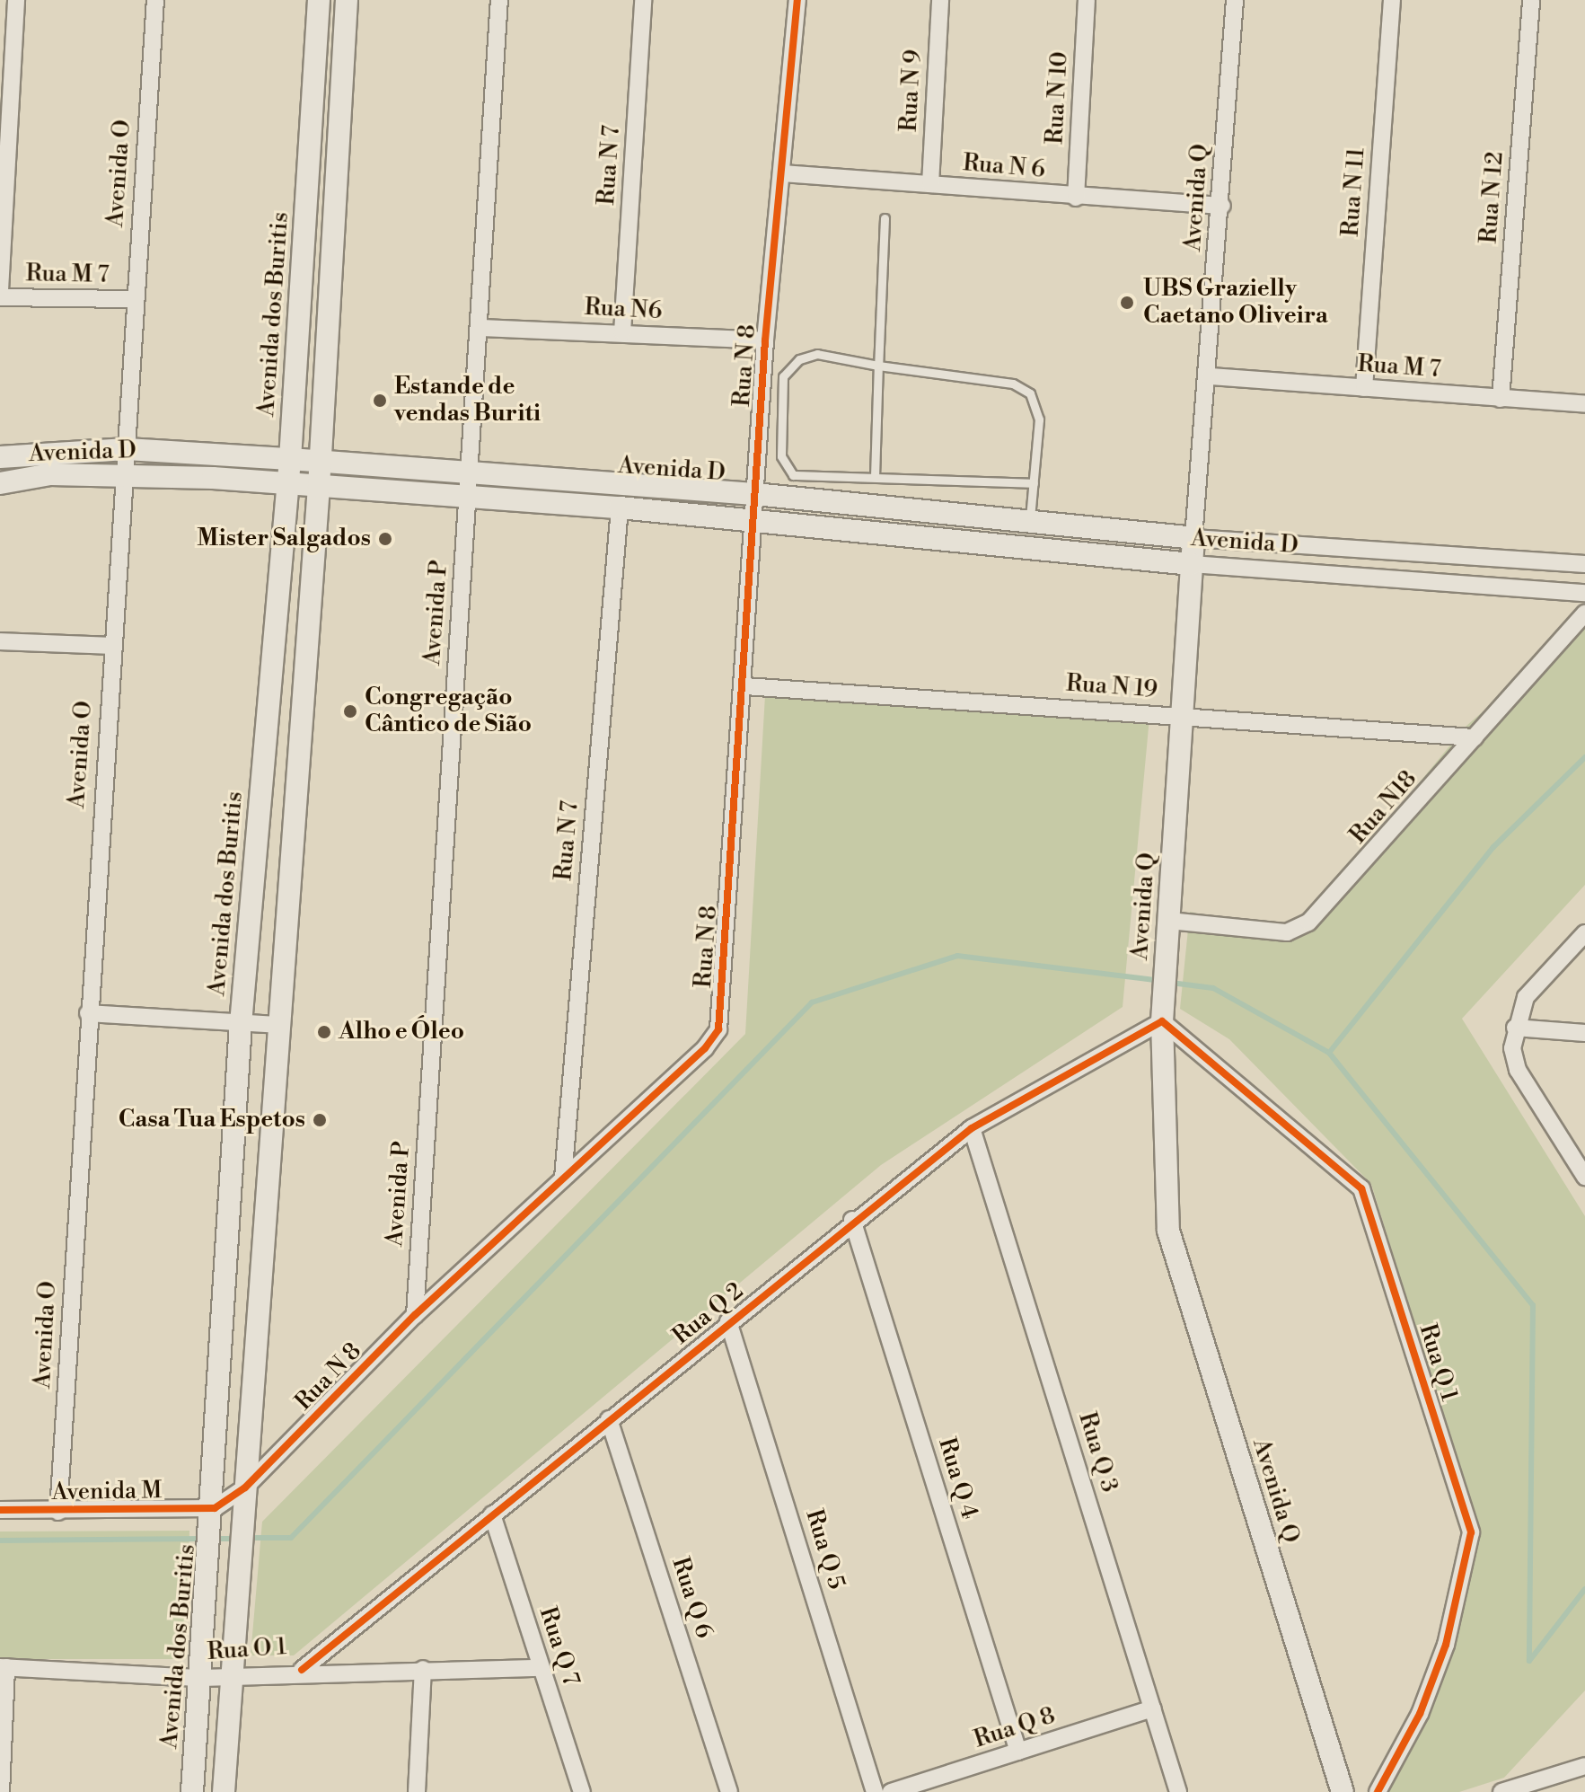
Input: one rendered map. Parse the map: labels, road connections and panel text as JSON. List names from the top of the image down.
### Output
{
  "streets": {
    "street": [
      "Rua N 9",
      "Rua N 10",
      "Rua N 7",
      "Rua N 6",
      "Avenida O",
      "Rua N 11",
      "Avenida Q",
      "Rua N 12",
      "Rua M 7",
      "Rua N6",
      "Avenida dos Buritis",
      "Rua N 8",
      "Avenida D",
      "Avenida P",
      "Rua N 19",
      "Rua N18",
      "Rua Q 2",
      "Rua Q 1",
      "Rua Q 3",
      "Rua Q 4",
      "Avenida M",
      "Rua Q 5",
      "Rua Q 6",
      "Rua Q 7",
      "Rua O 1",
      "Rua Q 8"
    ]
  },
  "crossings": [
    ["Rua N 9", "Rua N 6"],
    ["Rua N 10", "Rua N 6"],
    ["Rua N 7", "Rua N6"],
    ["Rua N 7", "Rua N 8"],
    ["Rua N 7", "Avenida D"],
    ["Rua N 6", "Avenida Q"],
    ["Rua N 6", "Rua N 8"],
    ["Avenida O", "Rua M 7"],
    ["Avenida O", "Avenida D"],
    ["Avenida O", "Avenida M"],
    ["Rua N 11", "Rua M 7"],
    ["Avenida Q", "Rua M 7"],
    ["Avenida Q", "Avenida D"],
    ["Avenida Q", "Rua N 19"],
    ["Avenida Q", "Rua N18"],
    ["Avenida Q", "Rua Q 2"],
    ["Avenida Q", "Rua Q 1"],
    ["Rua N 12", "Rua M 7"],
    ["Rua N6", "Rua N 8"],
    ["Rua N6", "Avenida P"],
    ["Avenida dos Buritis", "Rua N 8"],
    ["Avenida dos Buritis", "Avenida D"],
    ["Avenida dos Buritis", "Avenida M"],
    ["Avenida dos Buritis", "Rua O 1"],
    ["Rua N 8", "Avenida D"],
    ["Rua N 8", "Avenida P"],
    ["Rua N 8", "Rua N 19"],
    ["Rua N 8", "Avenida M"],
    ["Avenida D", "Avenida P"],
    ["Rua N 19", "Rua N18"],
    ["Rua Q 2", "Rua Q 1"],
    ["Rua Q 2", "Rua Q 3"],
    ["Rua Q 2", "Rua Q 4"],
    ["Rua Q 2", "Rua Q 5"],
    ["Rua Q 2", "Rua Q 6"],
    ["Rua Q 2", "Rua Q 7"],
    ["Rua Q 2", "Rua O 1"],
    ["Rua Q 3", "Rua Q 8"],
    ["Rua Q 4", "Rua Q 8"],
    ["Rua Q 7", "Rua O 1"]
  ],
  "places": [
    "UBS Grazielly Caetano Oliveira",
    "Estande de vendas Buriti",
    "Mister Salgados",
    "Congregação Cântico de Sião",
    "Alho e Óleo",
    "Casa Tua Espetos"
  ]
}
